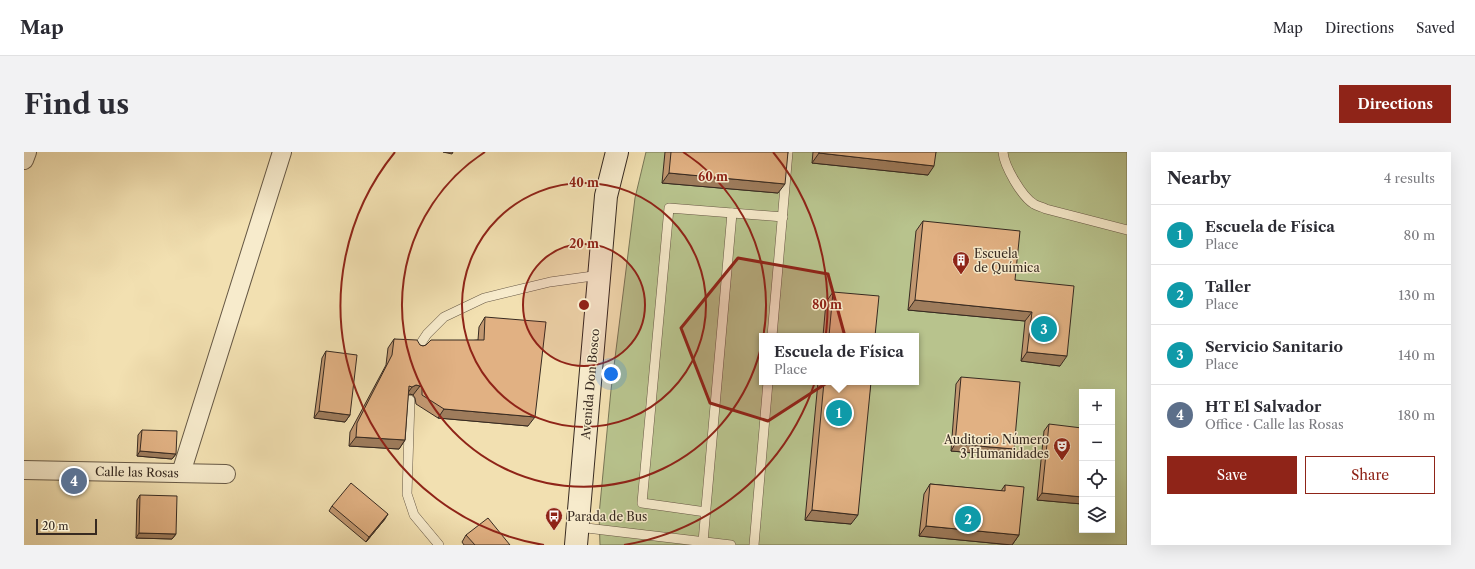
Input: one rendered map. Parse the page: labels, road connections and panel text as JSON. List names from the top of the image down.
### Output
{
  "streets": {
    "main road": ["Avenida Don Bosco"],
    "street": ["Calle las Rosas"]
  },
  "places": {
    "building": ["Escuela de Química"],
    "theatre": ["Auditorio Número 3 Humanidades"],
    "bus stop": ["Parada de Bus"]
  },
  "scale_bar": "20 m",
  "page": {
    "header": "Map",
    "nav": ["Map", "Directions", "Saved"],
    "buttons": [
      "Directions",
      ["Save", "Share"]
    ],
    "title": "Find us",
    "heading": ["Nearby", "4 results"],
    "list": [
      {
        "mark": "1",
        "name": "Escuela de Física",
        "note": "Place",
        "value": "80 m"
      },
      {
        "mark": "2",
        "name": "Taller",
        "note": "Place",
        "value": "130 m"
      },
      {
        "mark": "3",
        "name": "Servicio Sanitario",
        "note": "Place",
        "value": "140 m"
      },
      {
        "mark": "4",
        "name": "HT El Salvador",
        "note": "Office · Calle las Rosas",
        "value": "180 m"
      }
    ],
    "pins": [
      "3",
      "1",
      "4",
      "2"
    ],
    "popup": ["Escuela de Física", "Place"],
    "map_buttons": ["+", "−"],
    "scale": "20 m"
  },
  "rings": [
    "60 m",
    "40 m",
    "20 m",
    "80 m"
  ]
}
